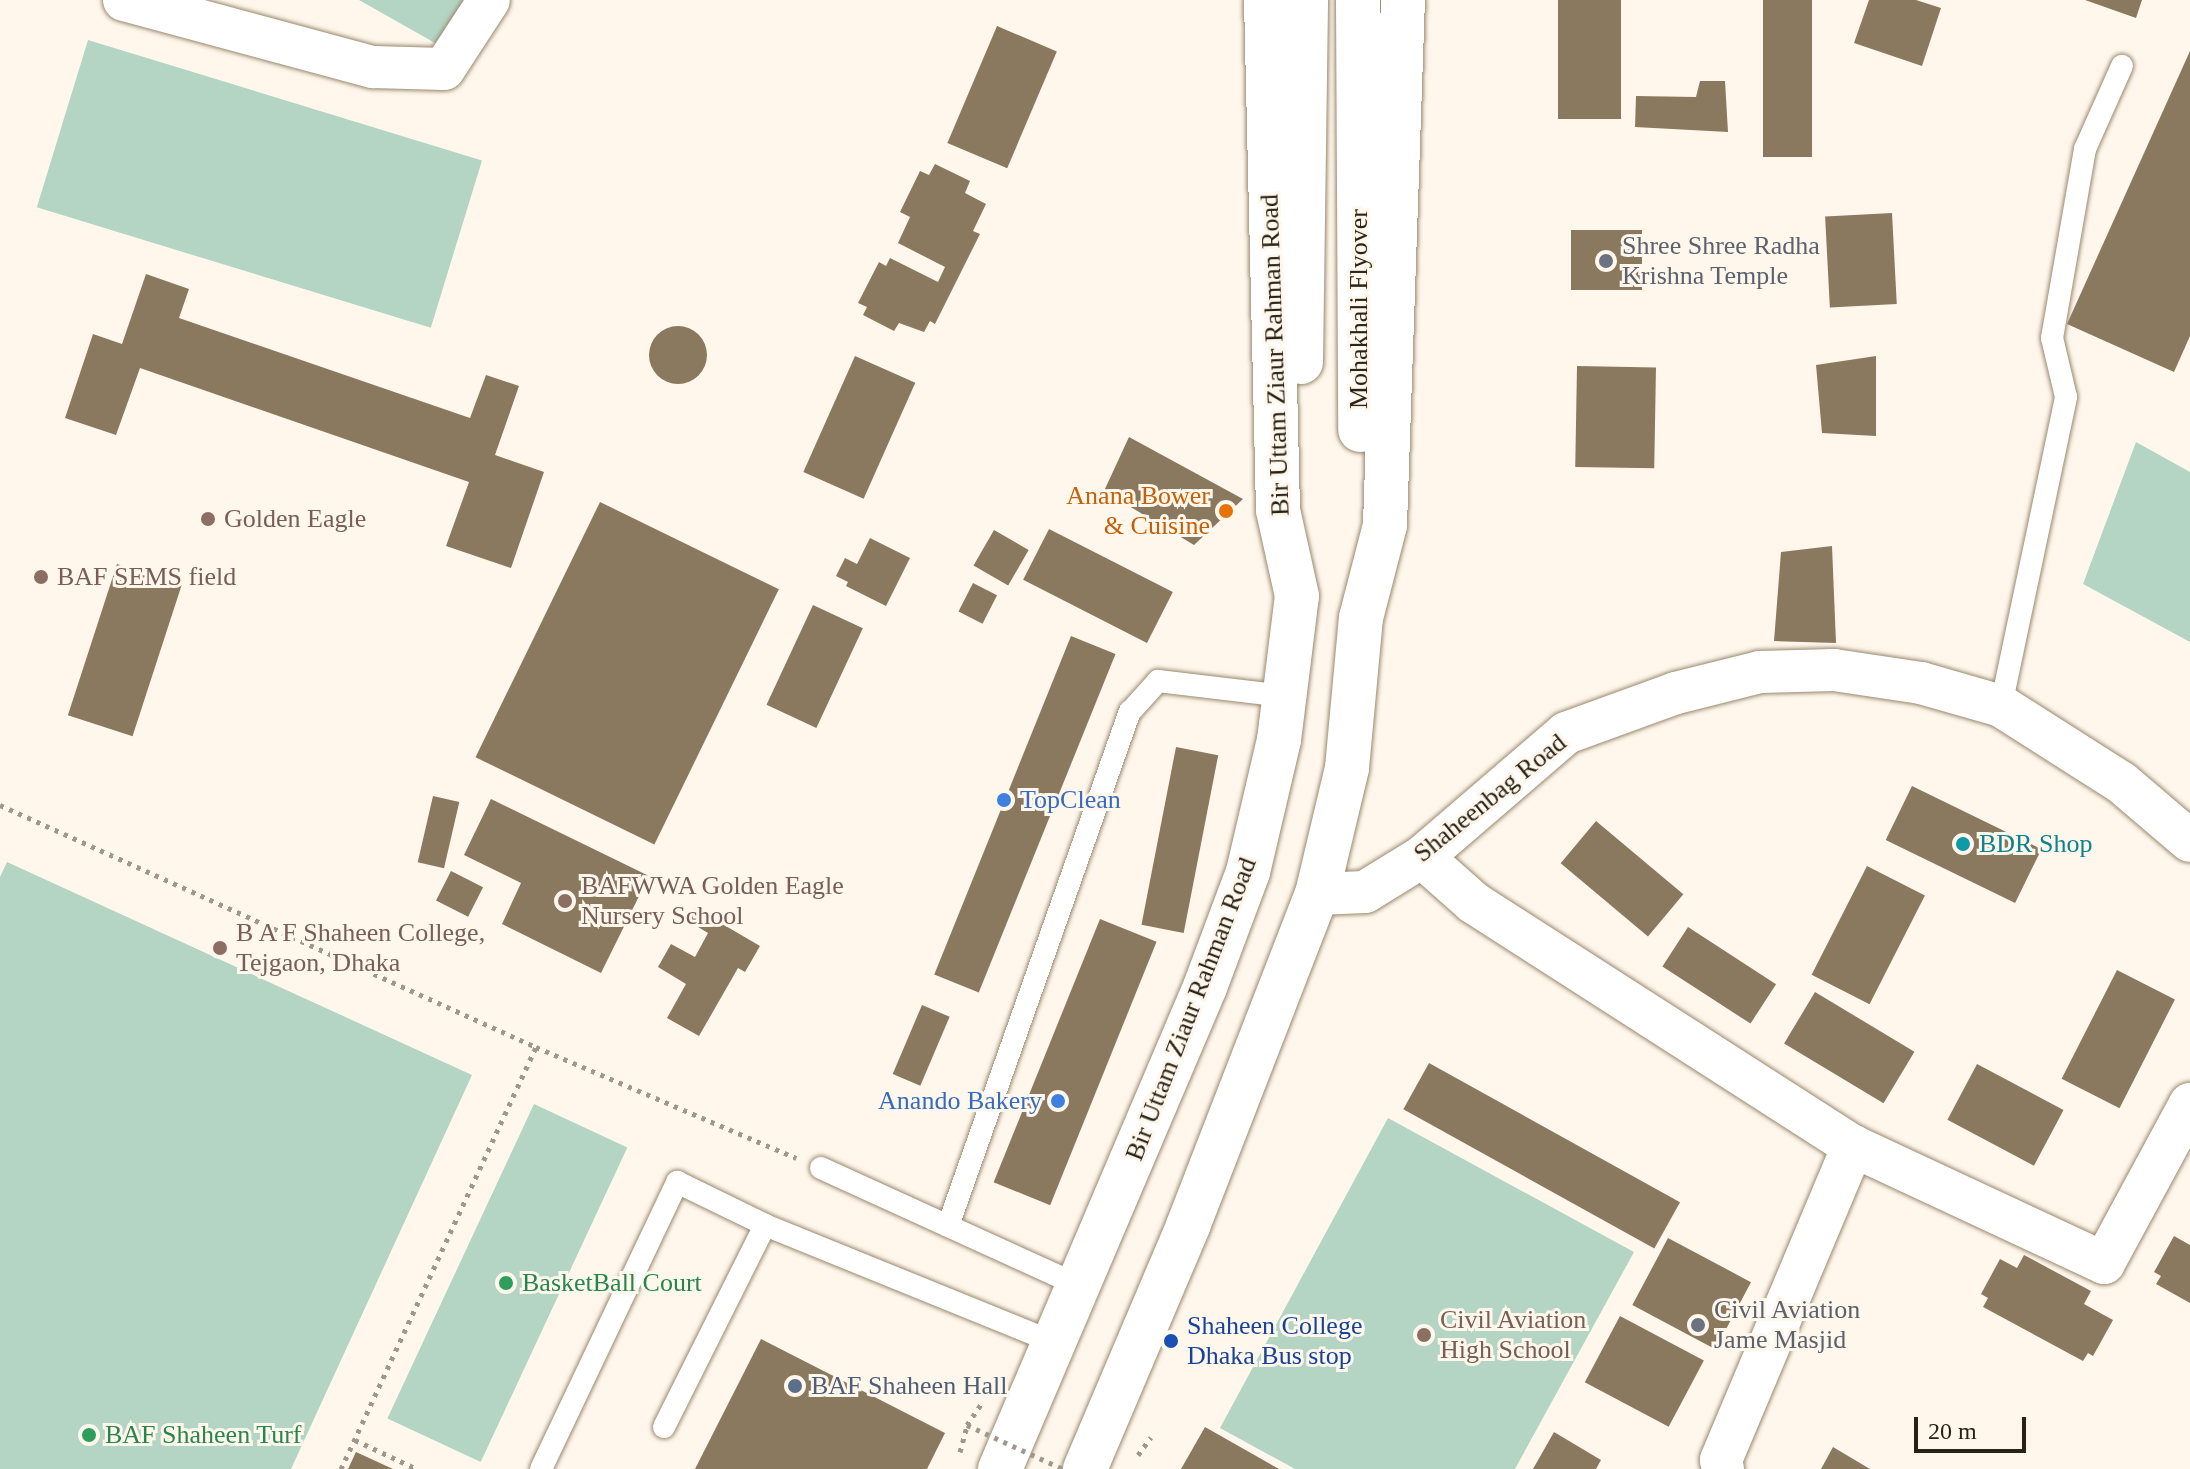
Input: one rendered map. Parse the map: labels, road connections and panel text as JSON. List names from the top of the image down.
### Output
{
  "streets": {
    "highway": ["Mohakhali Flyover", "Bir Uttam Ziaur Rahman Road"],
    "street": ["Shaheenbag Road"]
  },
  "places": [
    "Shree Shree Radha Krishna Temple",
    "Anana Bower & Cuisine",
    "Golden Eagle",
    "BAF SEMS field",
    "TopClean",
    "BDR Shop",
    "BAFWWA Golden Eagle Nursery School",
    "B A F Shaheen College, Tejgaon, Dhaka",
    "Anando Bakery",
    "BasketBall Court",
    "Civil Aviation Jame Masjid",
    "Civil Aviation High School",
    "Shaheen College Dhaka Bus stop",
    "BAF Shaheen Hall",
    "BAF Shaheen Turf"
  ],
  "scale_bar": "20 m"
}
